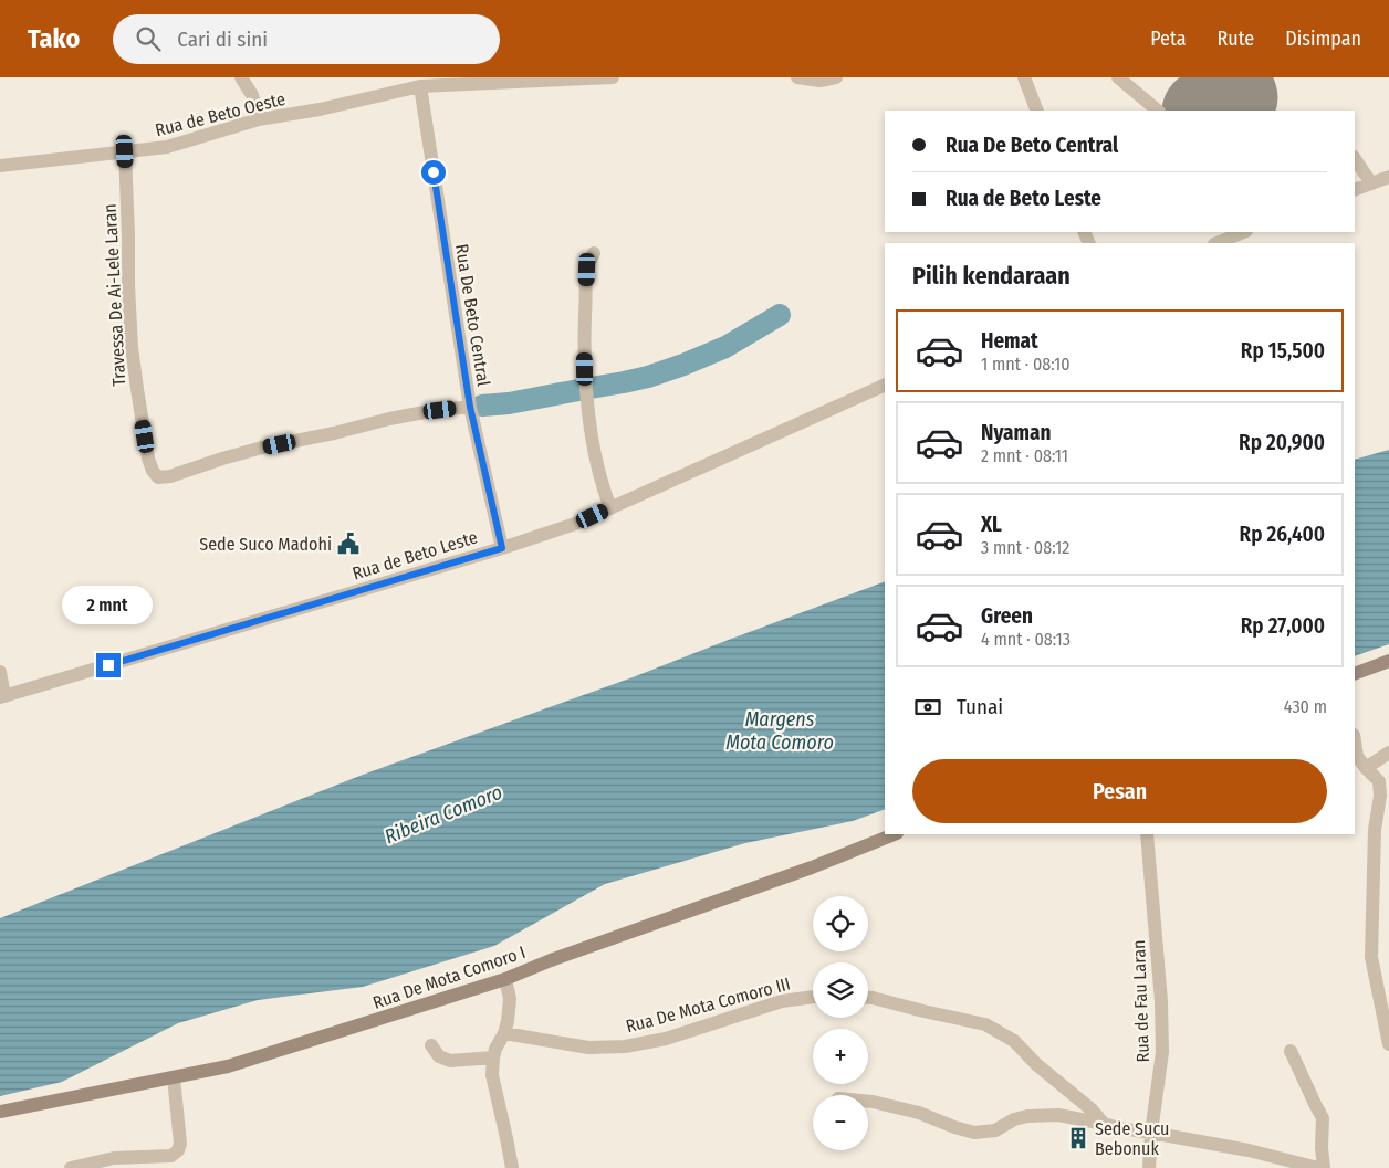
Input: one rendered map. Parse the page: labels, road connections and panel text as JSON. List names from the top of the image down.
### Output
{
  "streets": {
    "street": [
      "Rua de Beto Oeste",
      "Travessa De Ai-Lele Laran",
      "Rua De Beto Central",
      "Rua de Beto Leste",
      "Rua De Mota Comoro I",
      "Rua de Fau Laran",
      "Rua De Mota Comoro III"
    ]
  },
  "crossings": [
    ["Rua de Beto Oeste", "Travessa De Ai-Lele Laran"],
    ["Rua de Beto Oeste", "Rua De Beto Central"],
    ["Travessa De Ai-Lele Laran", "Rua De Beto Central"],
    ["Rua De Beto Central", "Rua de Beto Leste"]
  ],
  "water": ["Margens Mota Comoro", "Ribeira Comoro"],
  "places": {
    "public building": ["Sede Suco Madohi"],
    "building": ["Sede Sucu Bebonuk"]
  },
  "page": {
    "header": "Tako",
    "search": "Cari di sini",
    "nav": ["Peta", "Rute", "Disimpan"],
    "banner": ["Rua De Beto Central", "Rua de Beto Leste"],
    "heading": "Pilih kendaraan",
    "list": [
      {
        "name": "Hemat",
        "note": "1 mnt · 08:10",
        "value": "Rp 15,500"
      },
      {
        "name": "Nyaman",
        "note": "2 mnt · 08:11",
        "value": "Rp 20,900"
      },
      {
        "name": "XL",
        "note": "3 mnt · 08:12",
        "value": "Rp 26,400"
      },
      {
        "name": "Green",
        "note": "4 mnt · 08:13",
        "value": "Rp 27,000"
      }
    ],
    "bubble": "2 mnt",
    "pay": ["Tunai", "430 m"],
    "buttons": "Pesan",
    "map_buttons": ["+", "−"]
  }
}
